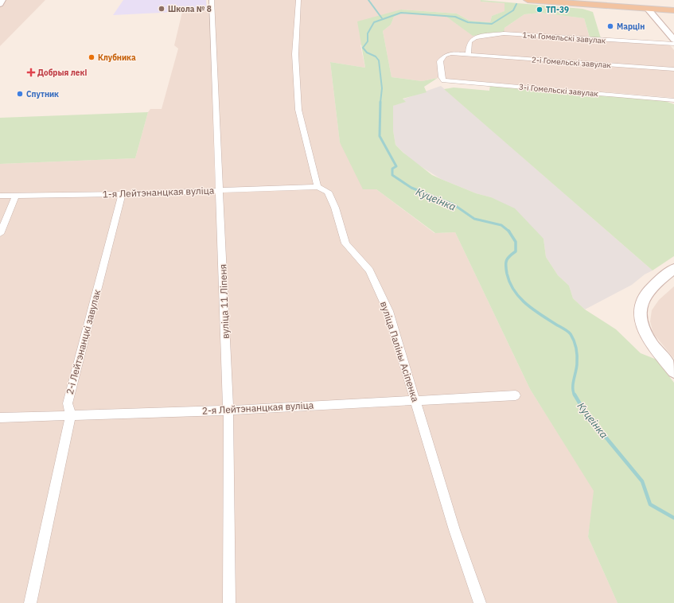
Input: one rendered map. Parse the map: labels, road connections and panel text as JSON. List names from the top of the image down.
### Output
{
  "streets": {
    "street": [
      "1-ы Гомельскі завулак",
      "2-і Гомельскі завулак",
      "3-і Гомельскі завулак",
      "1-я Лейтэнанцкая вуліца",
      "вуліца 11 Ліпеня",
      "2-і Лейтэнанцкі завулак",
      "вуліца Паліны Асіпенка",
      "2-я Лейтэнанцкая вуліца"
    ]
  },
  "crossings": [
    ["1-ы Гомельскі завулак", "2-і Гомельскі завулак"],
    ["2-і Гомельскі завулак", "3-і Гомельскі завулак"],
    ["1-я Лейтэнанцкая вуліца", "вуліца 11 Ліпеня"],
    ["1-я Лейтэнанцкая вуліца", "2-і Лейтэнанцкі завулак"],
    ["1-я Лейтэнанцкая вуліца", "вуліца Паліны Асіпенка"],
    ["вуліца 11 Ліпеня", "2-я Лейтэнанцкая вуліца"],
    ["2-і Лейтэнанцкі завулак", "2-я Лейтэнанцкая вуліца"],
    ["вуліца Паліны Асіпенка", "2-я Лейтэнанцкая вуліца"]
  ],
  "water": ["Куцеінка"],
  "places": {
    "other": [
      "Школа № 8",
      "ТП-39",
      "Марцін",
      "Клубника",
      "Спутник"
    ],
    "health": ["Добрыя лекі"]
  }
}
